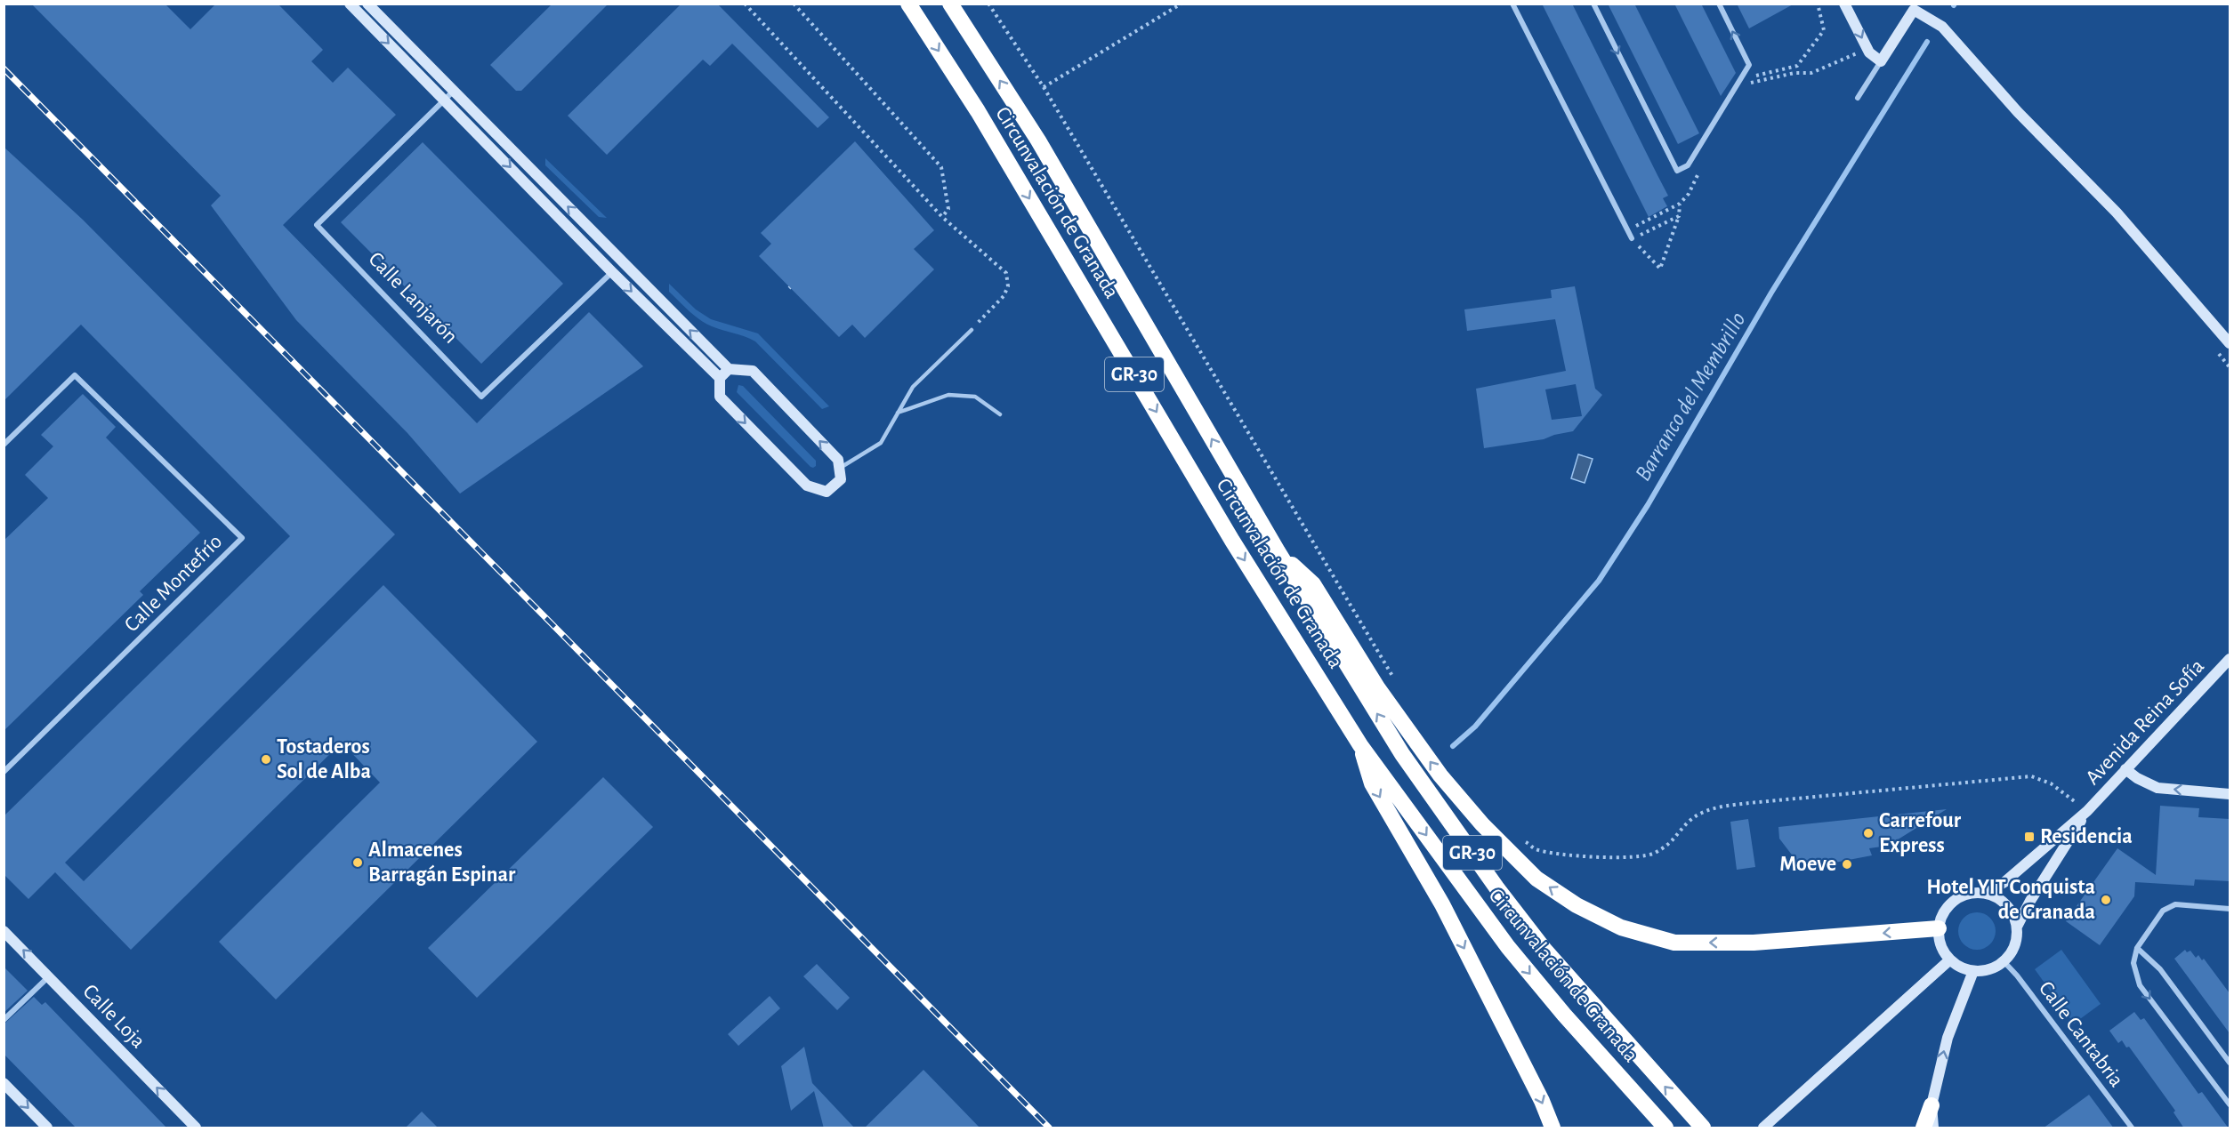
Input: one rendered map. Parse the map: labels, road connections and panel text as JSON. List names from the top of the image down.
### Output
{
  "streets": {
    "highway": ["Circunvalación de Granada", "GR-30"],
    "street": [
      "Calle Lanjarón",
      "Calle Montefrío",
      "Avenida Reina Sofía",
      "Calle Loja",
      "Calle Cantabria"
    ]
  },
  "crossings": [
    ["Avenida Reina Sofía", "Calle Cantabria"]
  ],
  "one_way": ["Calle Loja"],
  "water": ["Barranco del Membrillo"],
  "places": {
    "other": [
      "Tostaderos Sol de Alba",
      "Carrefour Express",
      "Almacenes Barragán Espinar",
      "Moeve",
      "Hotel YIT Conquista de Granada"
    ],
    "transit": ["Residencia"]
  }
}
